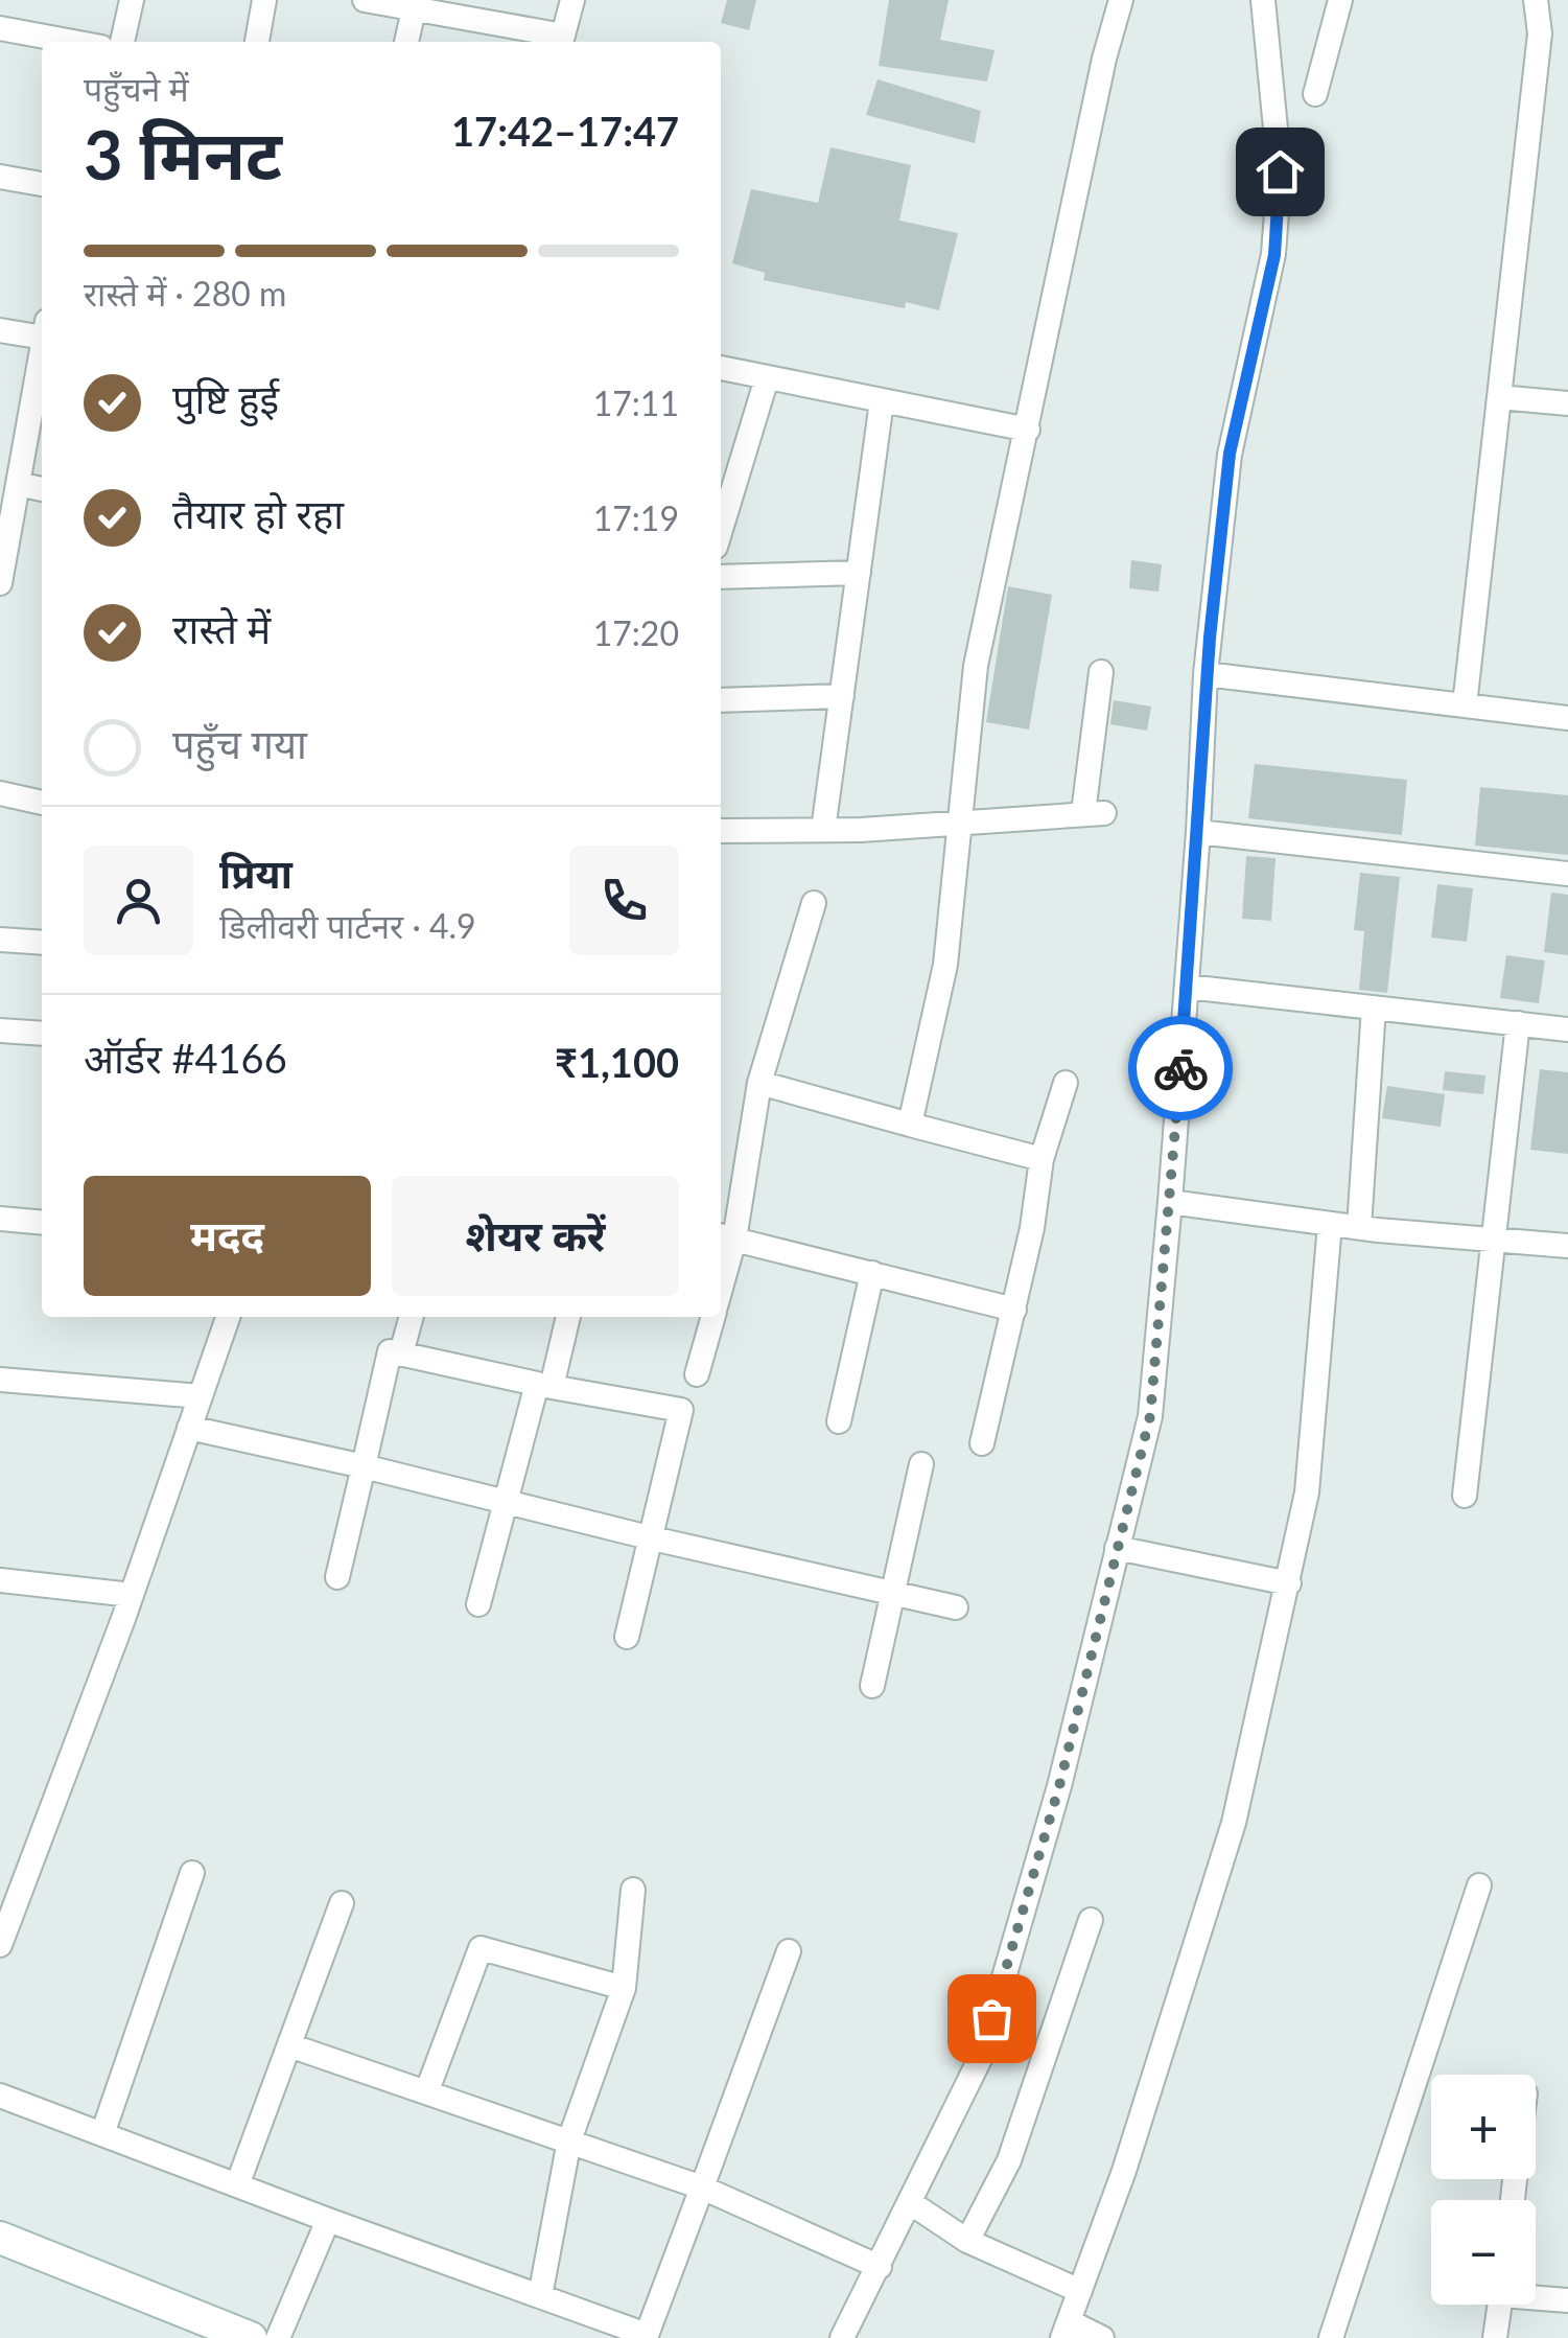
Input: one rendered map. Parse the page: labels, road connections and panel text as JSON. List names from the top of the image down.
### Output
{
  "page": {
    "heading": ["3 मिनट", "पहुँचने में", "17:42–17:47"],
    "panel": [
      "प्रिया",
      "डिलीवरी पार्टनर · 4.9",
      "ऑर्डर #4166",
      "₹1,100"
    ],
    "bar": "रास्ते में · 280 m",
    "list": [
      ["पुष्टि हुई", "17:11"],
      ["तैयार हो रहा", "17:19"],
      ["रास्ते में", "17:20"],
      "पहुँच गया"
    ],
    "buttons": ["मदद", "शेयर करें"],
    "map_buttons": ["+", "−"]
  }
}
